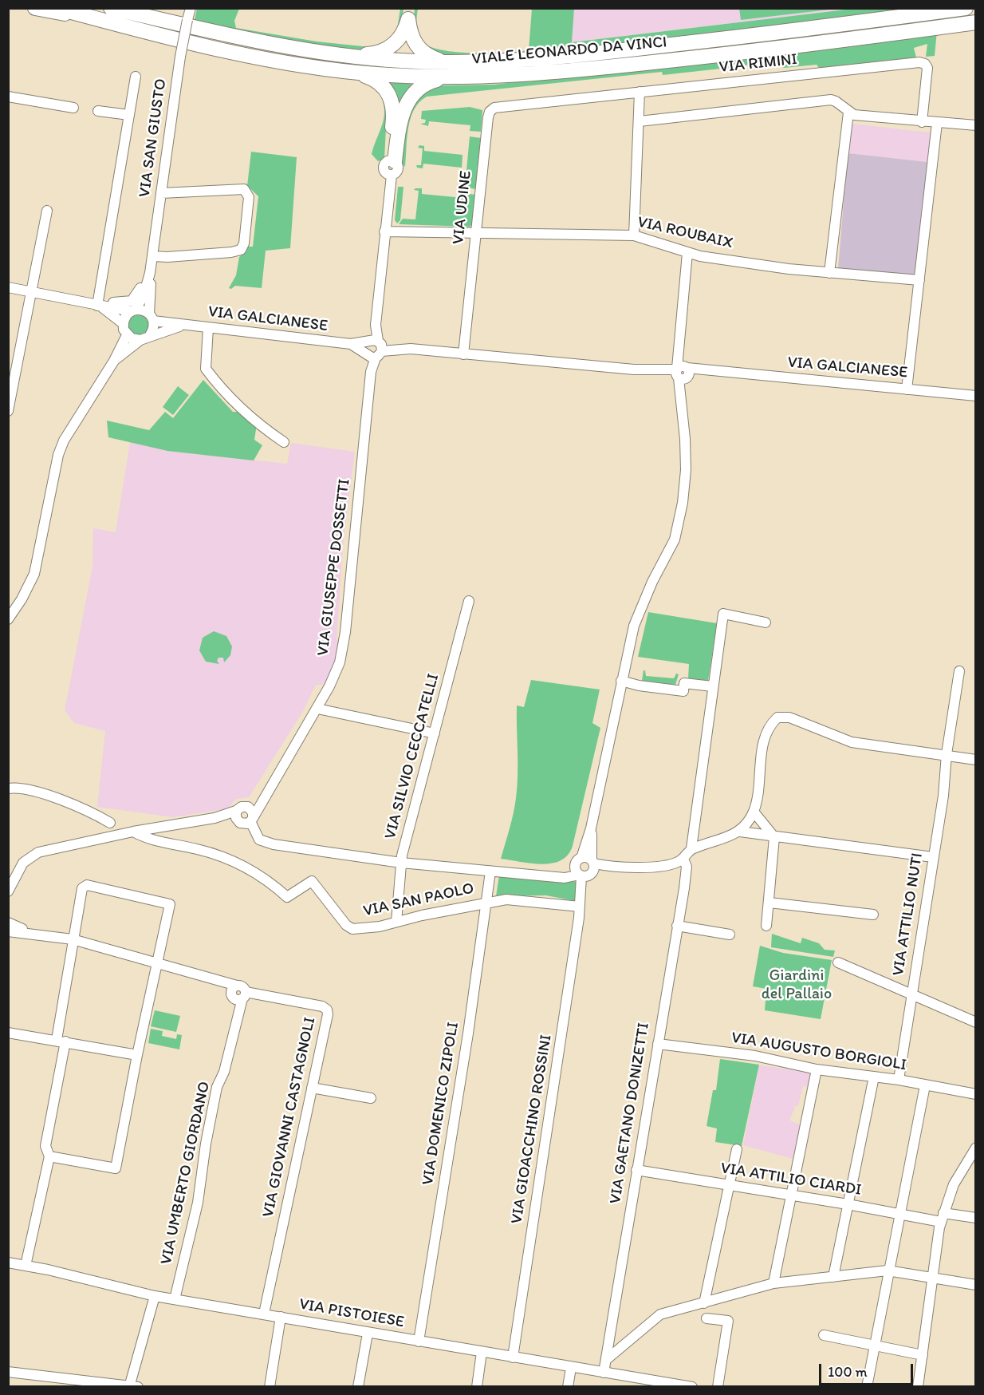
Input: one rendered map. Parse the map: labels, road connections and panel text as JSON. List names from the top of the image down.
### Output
{
  "streets": {
    "highway": ["VIALE LEONARDO DA VINCI"],
    "street": [
      "VIA RIMINI",
      "VIA SAN GIUSTO",
      "VIA UDINE",
      "VIA ROUBAIX",
      "VIA GALCIANESE",
      "VIA GIUSEPPE DOSSETTI",
      "VIA SILVIO CECCATELLI",
      "VIA SAN PAOLO",
      "VIA ATTILIO NUTI",
      "VIA AUGUSTO BORGIOLI",
      "VIA DOMENICO ZIPOLI",
      "VIA GAETANO DONIZETTI",
      "VIA GIOVANNI CASTAGNOLI",
      "VIA GIOACCHINO ROSSINI",
      "VIA UMBERTO GIORDANO",
      "VIA ATTILIO CIARDI",
      "VIA PISTOIESE"
    ]
  },
  "crossings": [
    ["VIA RIMINI", "VIA UDINE"],
    ["VIA SAN GIUSTO", "VIA GALCIANESE"],
    ["VIA UDINE", "VIA ROUBAIX"],
    ["VIA UDINE", "VIA GALCIANESE"],
    ["VIA GALCIANESE", "VIA GIUSEPPE DOSSETTI"],
    ["VIA SILVIO CECCATELLI", "VIA SAN PAOLO"],
    ["VIA SAN PAOLO", "VIA DOMENICO ZIPOLI"],
    ["VIA SAN PAOLO", "VIA GIOACCHINO ROSSINI"],
    ["VIA ATTILIO NUTI", "VIA AUGUSTO BORGIOLI"],
    ["VIA AUGUSTO BORGIOLI", "VIA GAETANO DONIZETTI"],
    ["VIA DOMENICO ZIPOLI", "VIA PISTOIESE"],
    ["VIA GAETANO DONIZETTI", "VIA ATTILIO CIARDI"],
    ["VIA GAETANO DONIZETTI", "VIA PISTOIESE"],
    ["VIA GIOVANNI CASTAGNOLI", "VIA UMBERTO GIORDANO"],
    ["VIA GIOVANNI CASTAGNOLI", "VIA PISTOIESE"],
    ["VIA GIOACCHINO ROSSINI", "VIA PISTOIESE"],
    ["VIA UMBERTO GIORDANO", "VIA PISTOIESE"]
  ],
  "parks": ["Giardini del Pallaio"],
  "scale_bar": "100 m"
}
